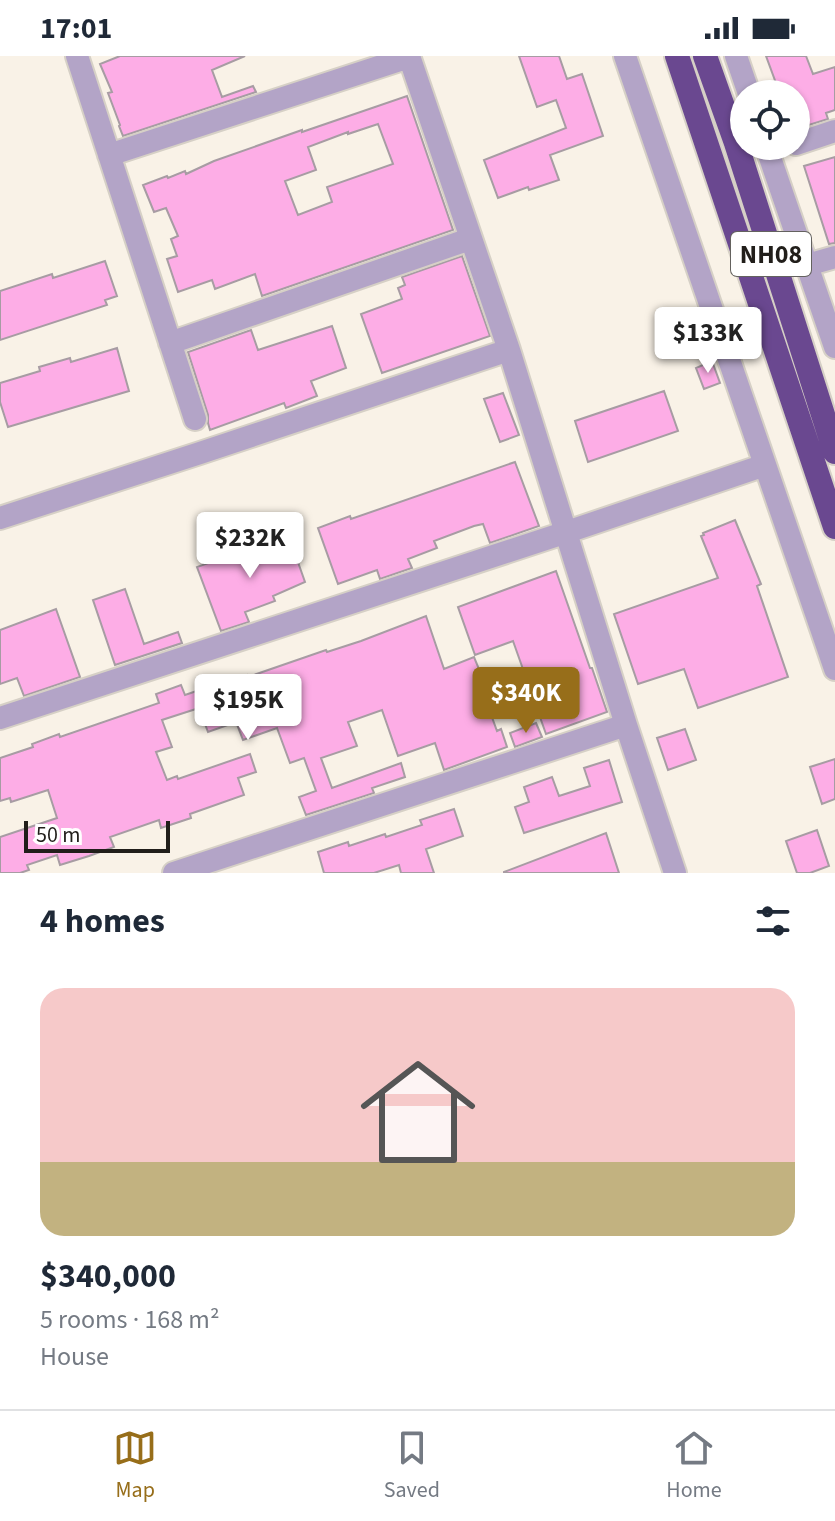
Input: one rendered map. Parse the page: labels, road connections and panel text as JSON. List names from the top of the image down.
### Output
{
  "streets": {
    "highway": ["NH08"]
  },
  "scale_bar": "50 m",
  "page": {
    "status": "17:01",
    "price": [
      "$133K",
      "$232K",
      "$340K",
      "$195K"
    ],
    "scale": "50 m",
    "heading": "4 homes",
    "list": [
      {
        "name": "$340,000",
        "note": "5 rooms · 168 m² · House"
      }
    ],
    "tabs": ["Map", "Saved", "Home"]
  }
}
